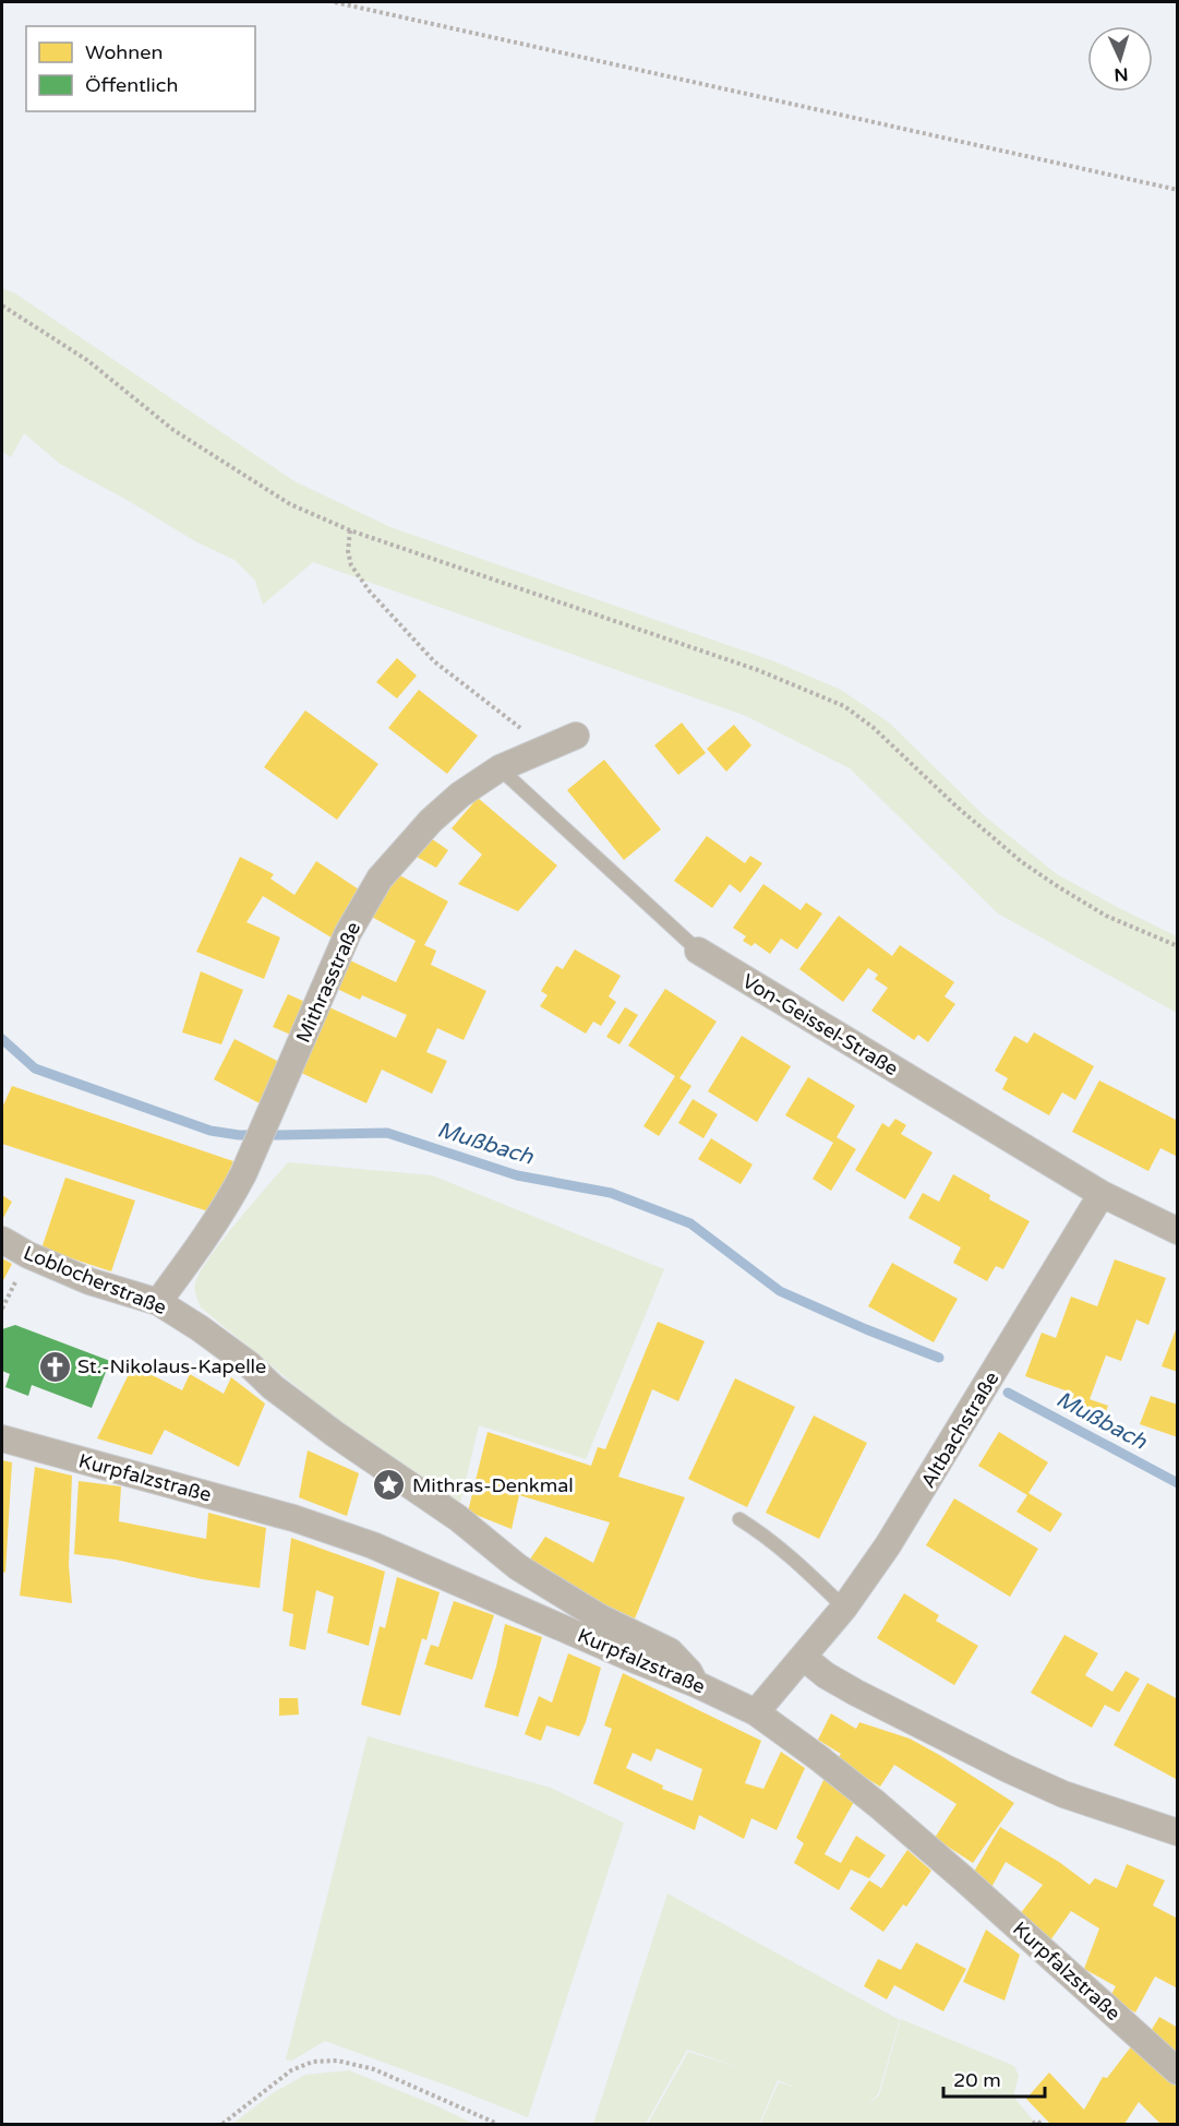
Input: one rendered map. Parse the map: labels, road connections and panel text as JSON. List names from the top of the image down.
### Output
{
  "streets": {
    "street": [
      "Mithrasstraße",
      "Von-Geissel-Straße",
      "Loblocherstraße",
      "Altbachstraße",
      "Kurpfalzstraße"
    ]
  },
  "crossings": [
    ["Mithrasstraße", "Von-Geissel-Straße"],
    ["Mithrasstraße", "Loblocherstraße"],
    ["Von-Geissel-Straße", "Altbachstraße"],
    ["Loblocherstraße", "Kurpfalzstraße"],
    ["Altbachstraße", "Kurpfalzstraße"]
  ],
  "water": ["Mußbach"],
  "places": {
    "church": ["St.-Nikolaus-Kapelle"],
    "place": ["Mithras-Denkmal"]
  },
  "legend": ["Wohnen", "Öffentlich"],
  "scale_bar": "20 m",
  "north": "bottom"
}
